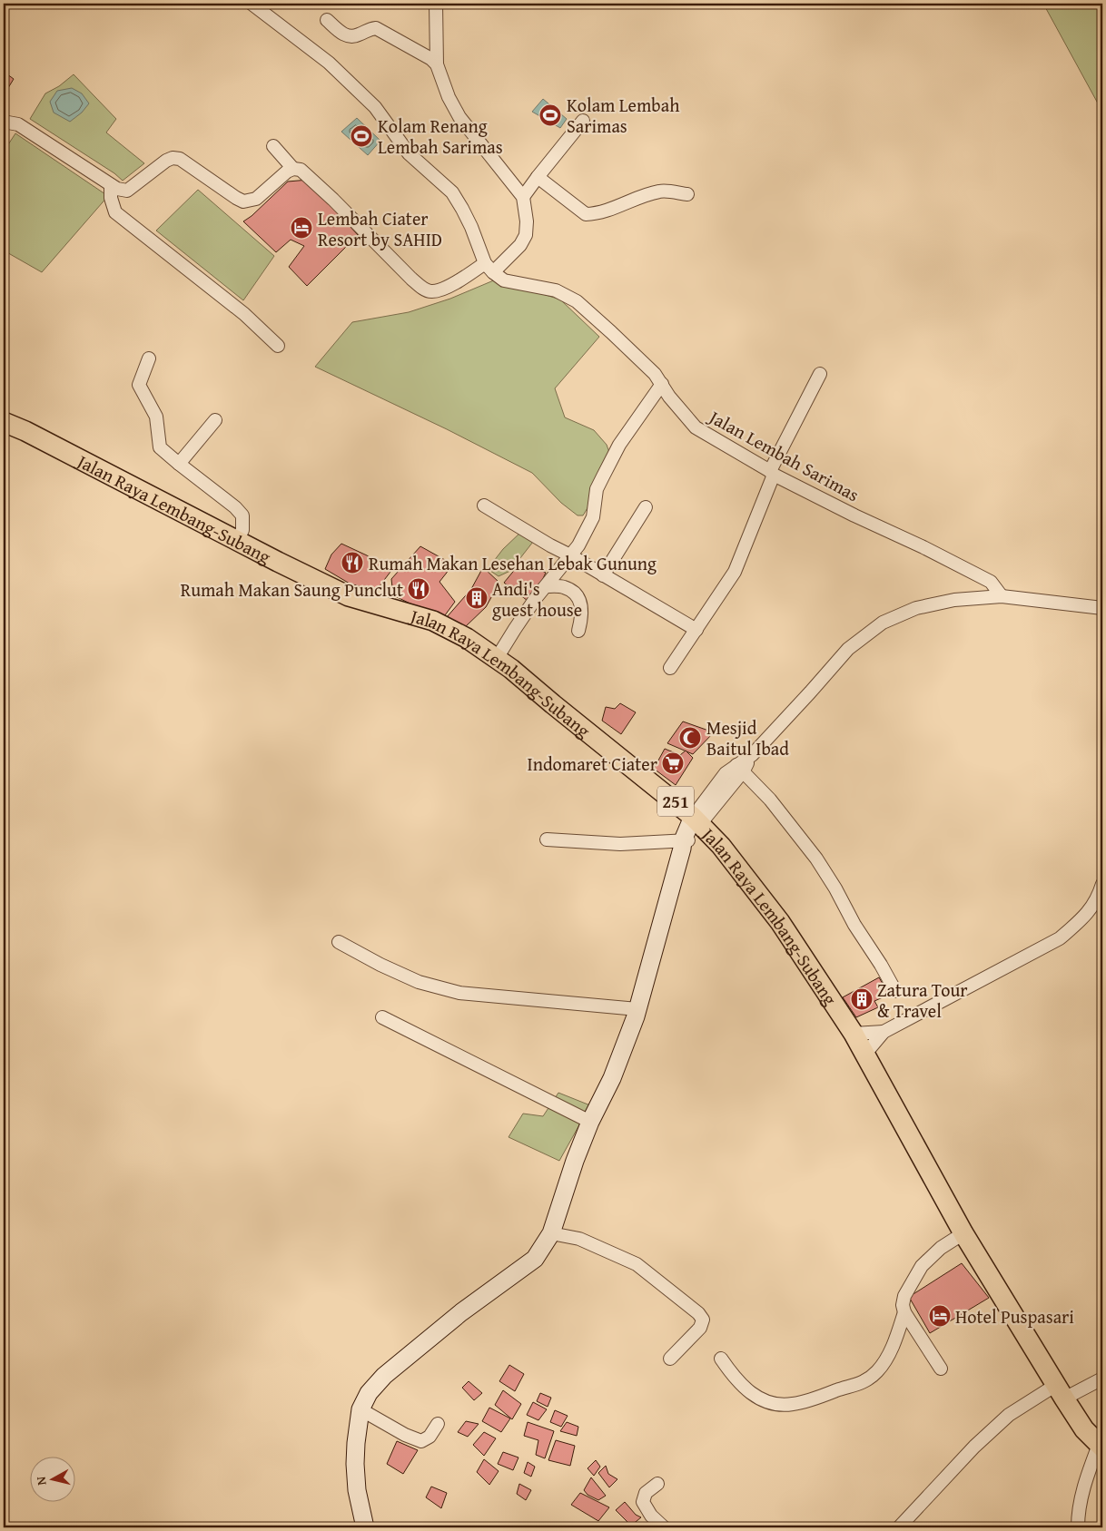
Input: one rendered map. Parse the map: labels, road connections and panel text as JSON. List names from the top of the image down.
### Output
{
  "streets": {
    "main road": ["Jalan Raya Lembang-Subang", "251"],
    "street": ["Jalan Lembah Sarimas"]
  },
  "places": {
    "sports": ["Kolam Lembah Sarimas", "Kolam Renang Lembah Sarimas"],
    "hotel": ["Lembah Ciater Resort by SAHID", "Hotel Puspasari"],
    "restaurant": ["Rumah Makan Lesehan Lebak Gunung", "Rumah Makan Saung Punclut"],
    "building": ["Andi's guest house", "Zatura Tour & Travel"],
    "mosque": ["Mesjid Baitul Ibad"],
    "supermarket": ["Indomaret Ciater"]
  },
  "north": "left"
}
